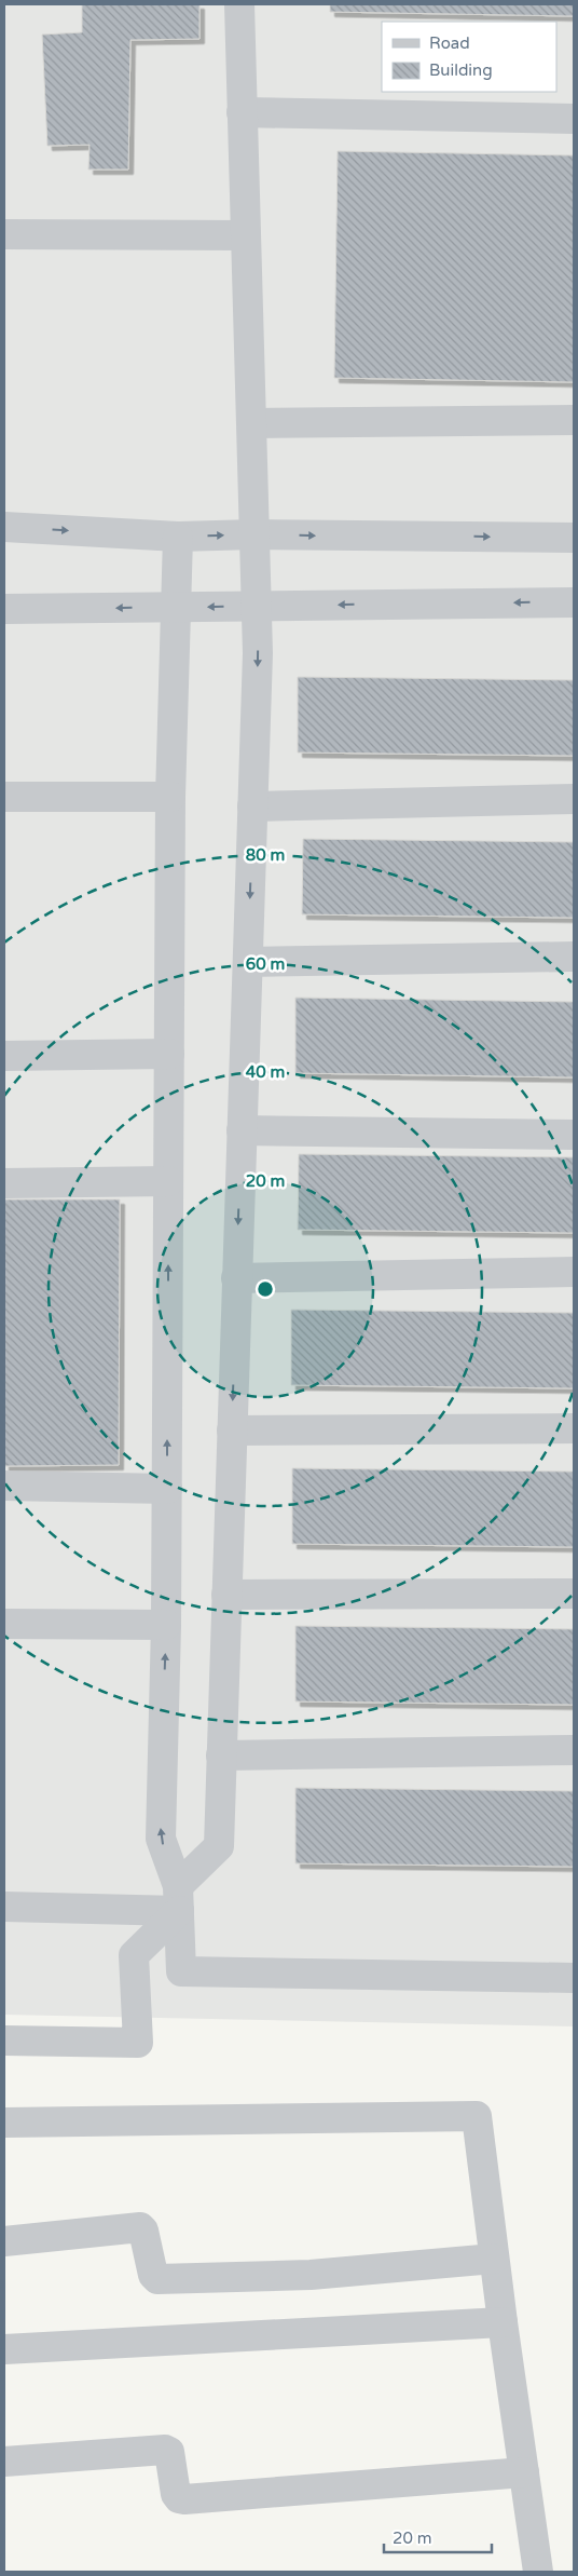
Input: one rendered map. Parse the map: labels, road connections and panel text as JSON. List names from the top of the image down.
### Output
{
  "legend": ["Road", "Building"],
  "scale_bar": "20 m",
  "rings": [
    "80 m",
    "60 m",
    "40 m",
    "20 m"
  ]
}
